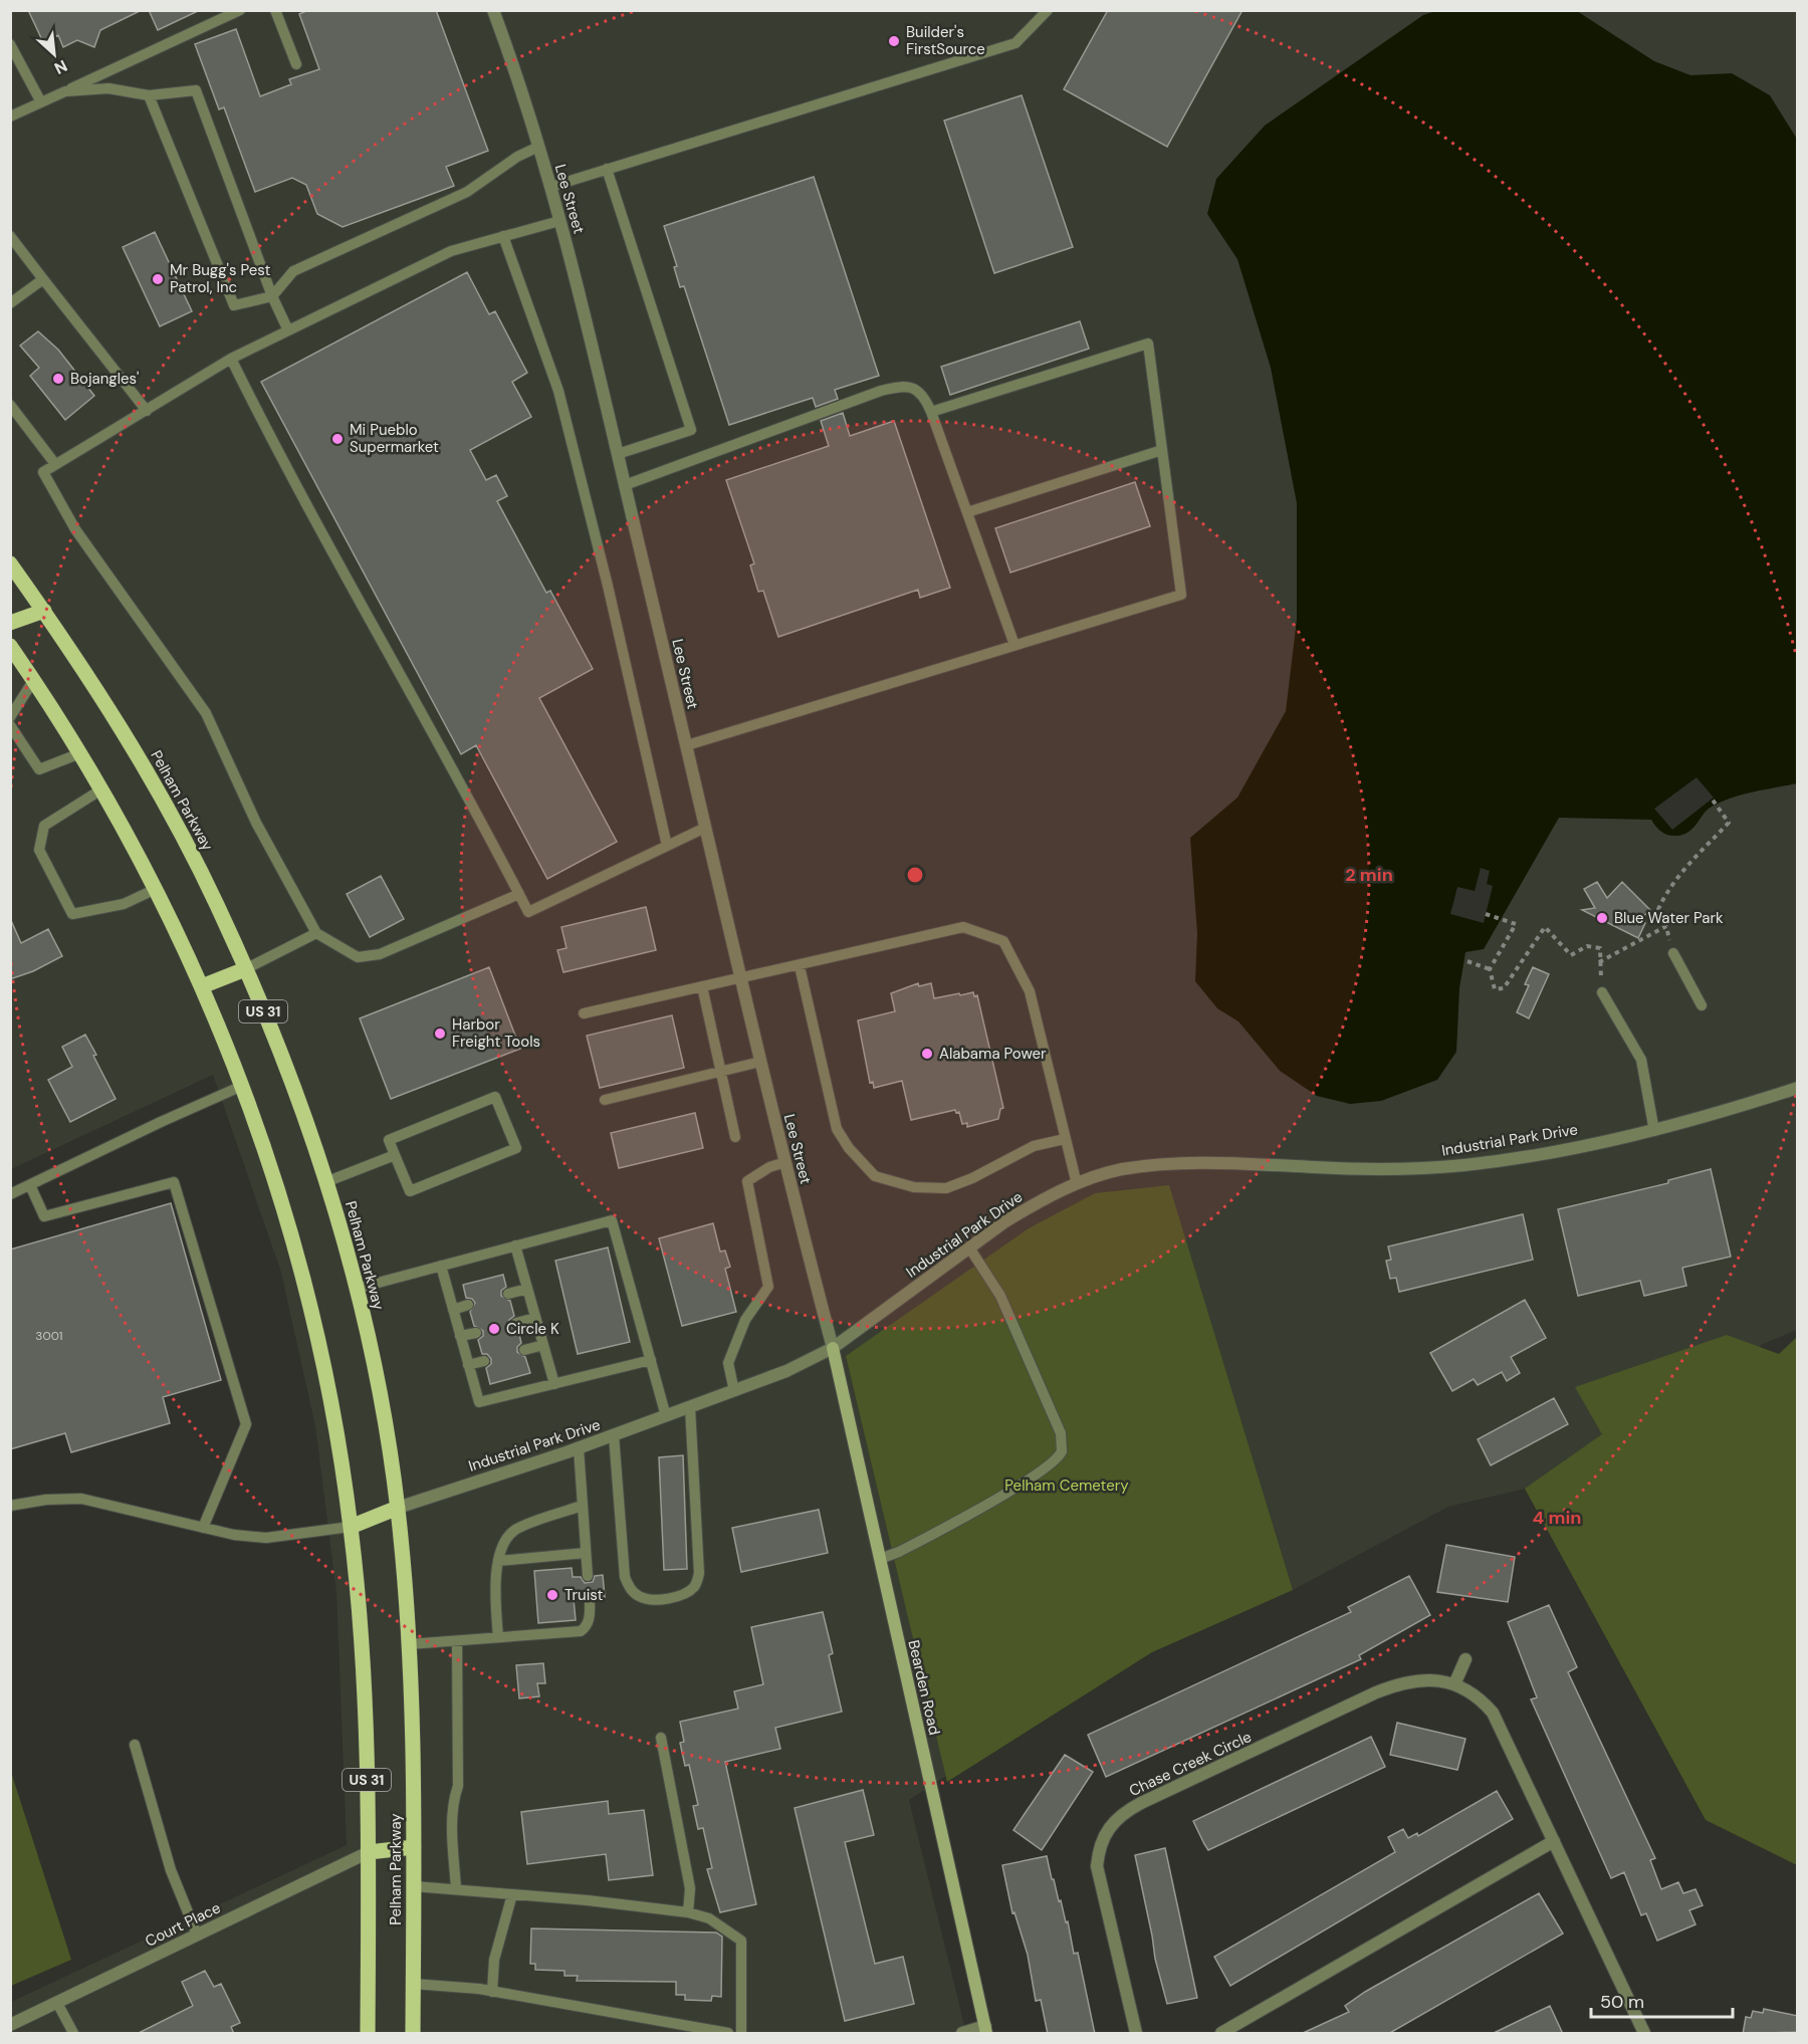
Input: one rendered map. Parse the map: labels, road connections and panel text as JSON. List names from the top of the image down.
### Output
{
  "streets": {
    "main road": ["Pelham Parkway", "US 31"],
    "street": [
      "Lee Street",
      "Industrial Park Drive",
      "Bearden Road",
      "Chase Creek Circle",
      "Court Place"
    ]
  },
  "crossings": [
    ["Lee Street", "Industrial Park Drive"],
    ["Lee Street", "Bearden Road"],
    ["Pelham Parkway", "Industrial Park Drive"],
    ["Pelham Parkway", "Court Place"],
    ["Industrial Park Drive", "Bearden Road"]
  ],
  "parks": ["Pelham Cemetery"],
  "places": [
    "Builder's FirstSource",
    "Mr Bugg's Pest Patrol, Inc",
    "Bojangles'",
    "Mi Pueblo Supermarket",
    "Blue Water Park",
    "Harbor Freight Tools",
    "Alabama Power",
    "Circle K",
    "Truist"
  ],
  "house_numbers": ["3001"],
  "scale_bar": "50 m",
  "north": "bottom right",
  "rings": ["2 min", "4 min"]
}
